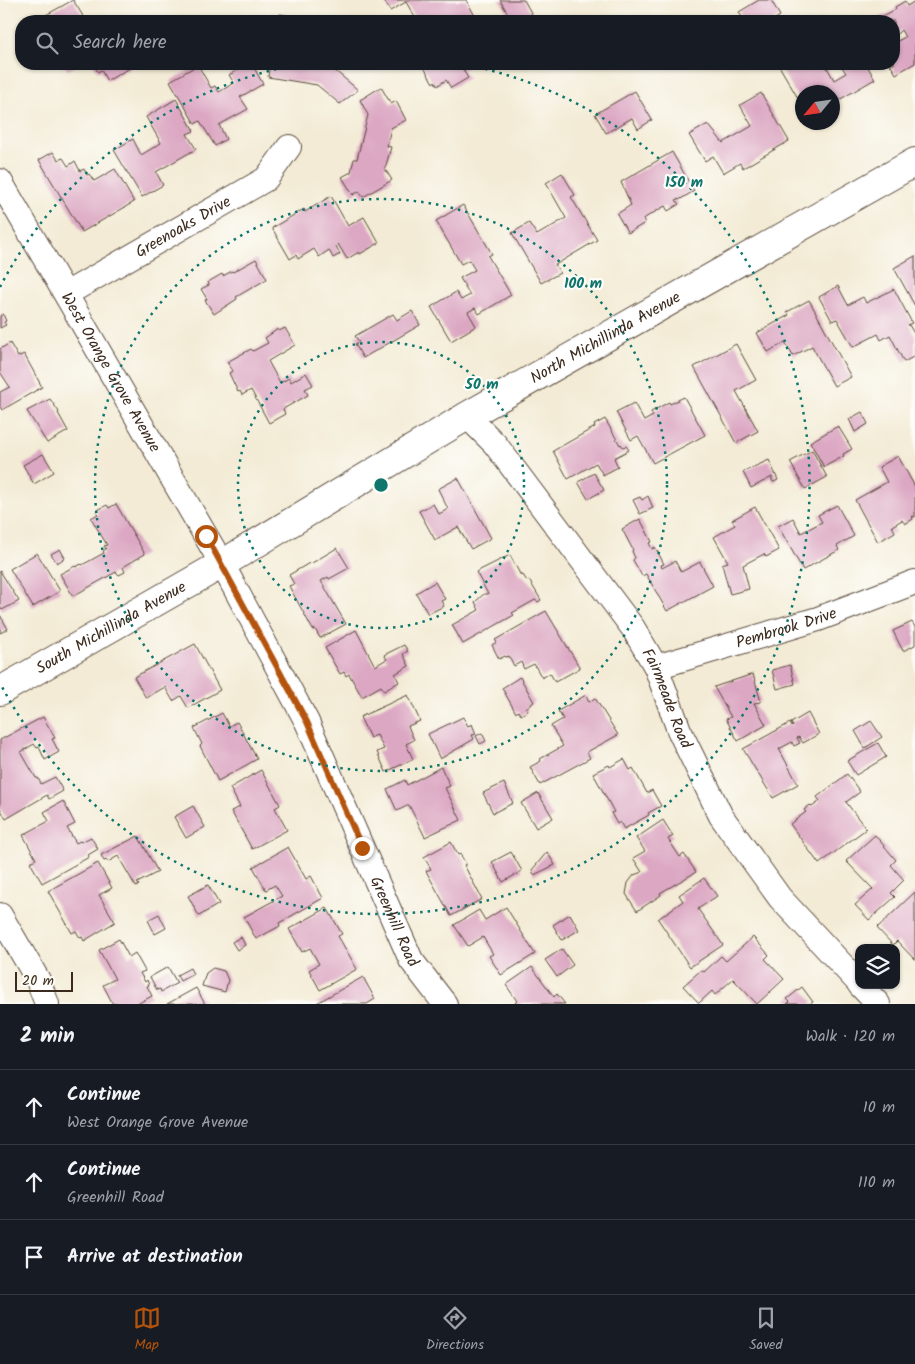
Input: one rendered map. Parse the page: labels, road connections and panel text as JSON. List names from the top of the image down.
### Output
{
  "streets": {
    "main road": ["North Michillinda Avenue", "South Michillinda Avenue"],
    "street": [
      "Greenoaks Drive",
      "West Orange Grove Avenue",
      "Pembrook Drive",
      "Fairmeade Road",
      "Greenhill Road"
    ]
  },
  "crossings": [
    ["Greenoaks Drive", "West Orange Grove Avenue"],
    ["North Michillinda Avenue", "West Orange Grove Avenue"],
    ["North Michillinda Avenue", "South Michillinda Avenue"],
    ["North Michillinda Avenue", "Fairmeade Road"],
    ["North Michillinda Avenue", "Greenhill Road"],
    ["West Orange Grove Avenue", "South Michillinda Avenue"],
    ["West Orange Grove Avenue", "Greenhill Road"],
    ["South Michillinda Avenue", "Greenhill Road"],
    ["Pembrook Drive", "Fairmeade Road"]
  ],
  "scale_bar": "20 m",
  "north": "bottom left",
  "page": {
    "search": "Search here",
    "scale": "20 m",
    "heading": ["2 min", "Walk · 120 m"],
    "list": [
      ["Continue", "West Orange Grove Avenue", "10 m"],
      ["Continue", "Greenhill Road", "110 m"],
      "Arrive at destination"
    ],
    "nav": ["Map", "Directions", "Saved"]
  },
  "rings": ["150 m", "100 m", "50 m"]
}
